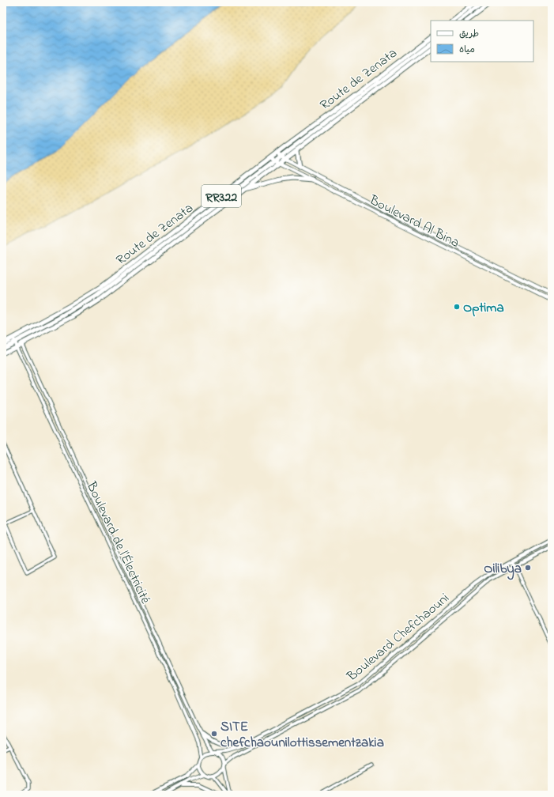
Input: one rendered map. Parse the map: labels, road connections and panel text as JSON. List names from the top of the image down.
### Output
{
  "streets": {
    "main road": ["Route de Zenata", "RR322", "Boulevard Al Bina"],
    "street": ["Boulevard de l'Électricité", "Boulevard Chefchaouni"]
  },
  "crossings": [
    ["Route de Zenata", "Boulevard Al Bina"],
    ["Route de Zenata", "Boulevard de l'Électricité"],
    ["Boulevard de l'Électricité", "Boulevard Chefchaouni"]
  ],
  "places": ["Optima", "Oilibya", "SITE chefchaounilottissementzakia"],
  "legend": ["طريق", "مياه"]
}
